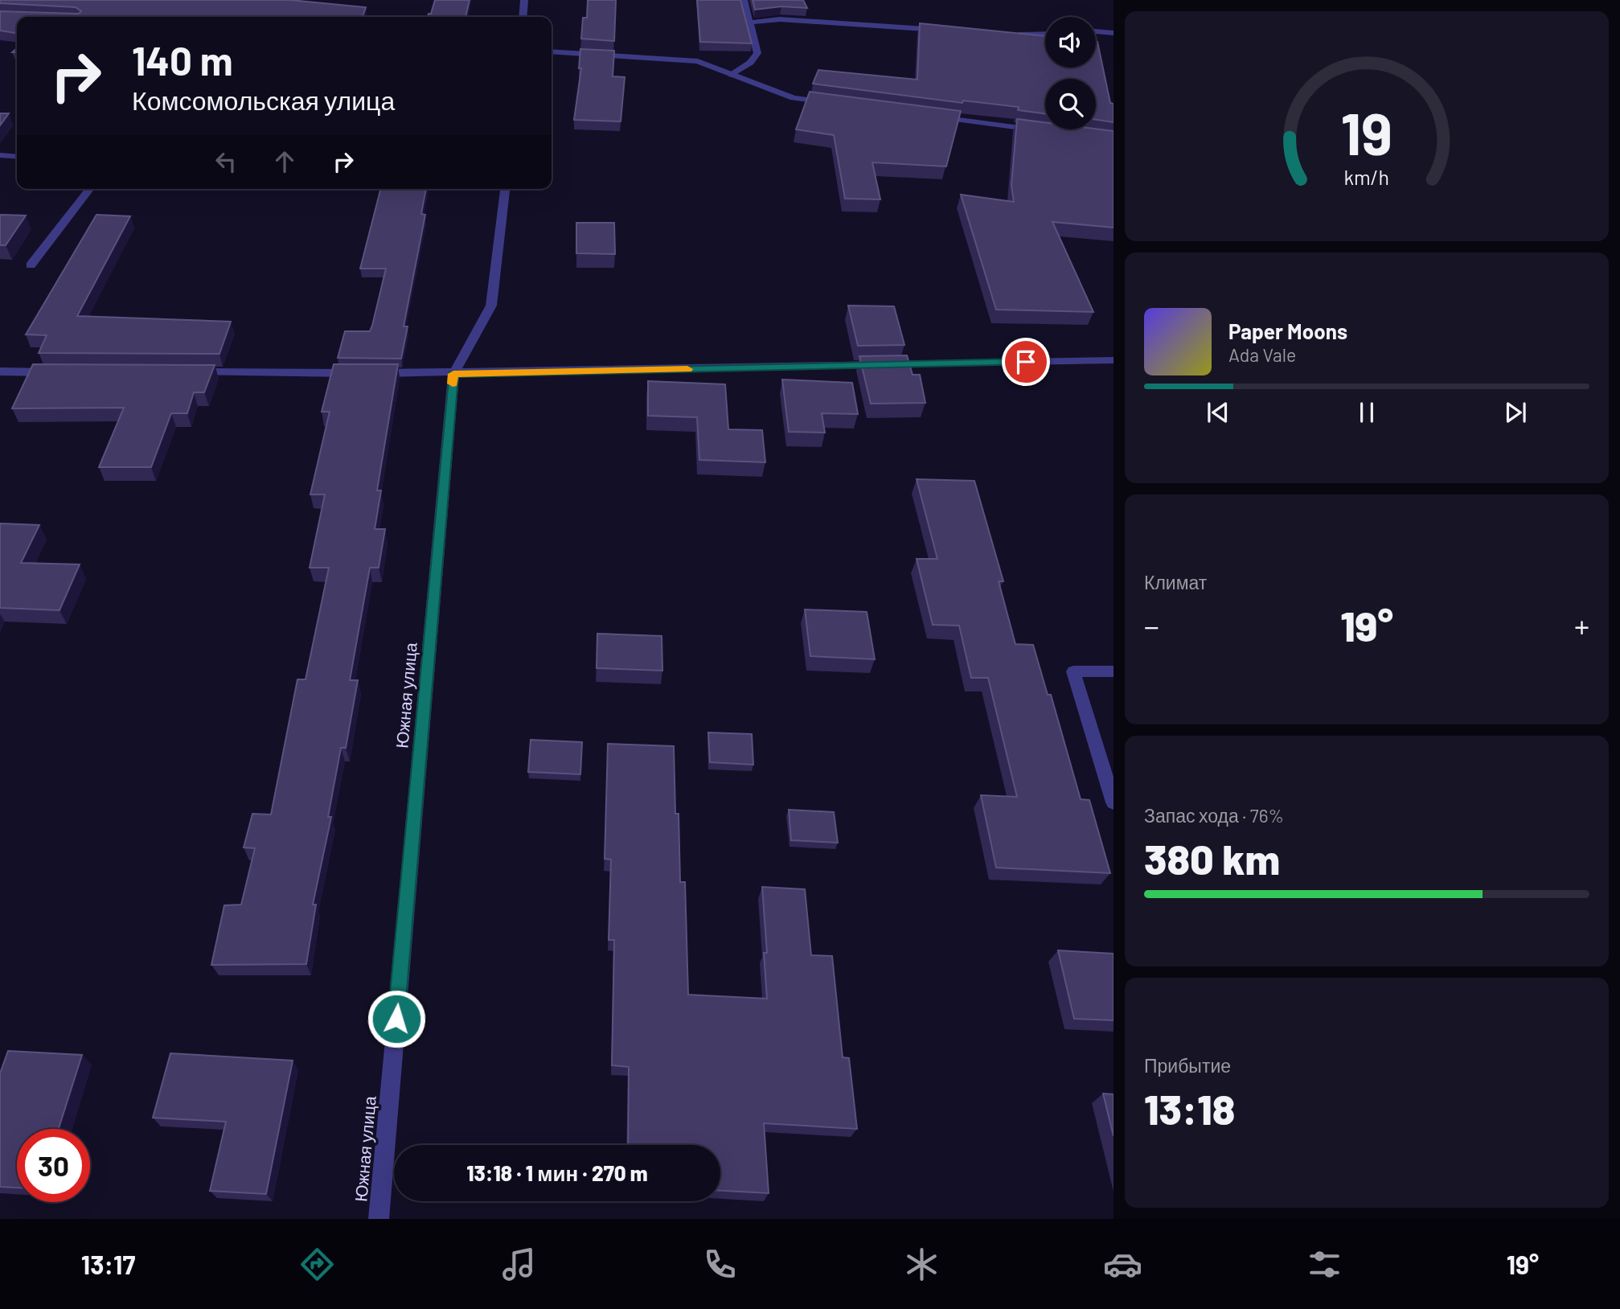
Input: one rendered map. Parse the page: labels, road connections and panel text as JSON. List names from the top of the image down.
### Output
{
  "streets": {
    "street": ["Южная улица"]
  },
  "page": {
    "turn": ["140 m", "Комсомольская улица"],
    "song": ["Paper Moons", "Ada Vale"],
    "tile": [
      "Климат",
      ["Запас хода · 76%", "380 km"],
      ["Прибытие", "13:18"]
    ],
    "heat": ["−", "19°", "+"],
    "limit": "30",
    "trip": "13:18 · 1 мин · 270 m",
    "tabs": ["13:17", "19°"],
    "gauge": ["19", "km/h"]
  }
}
